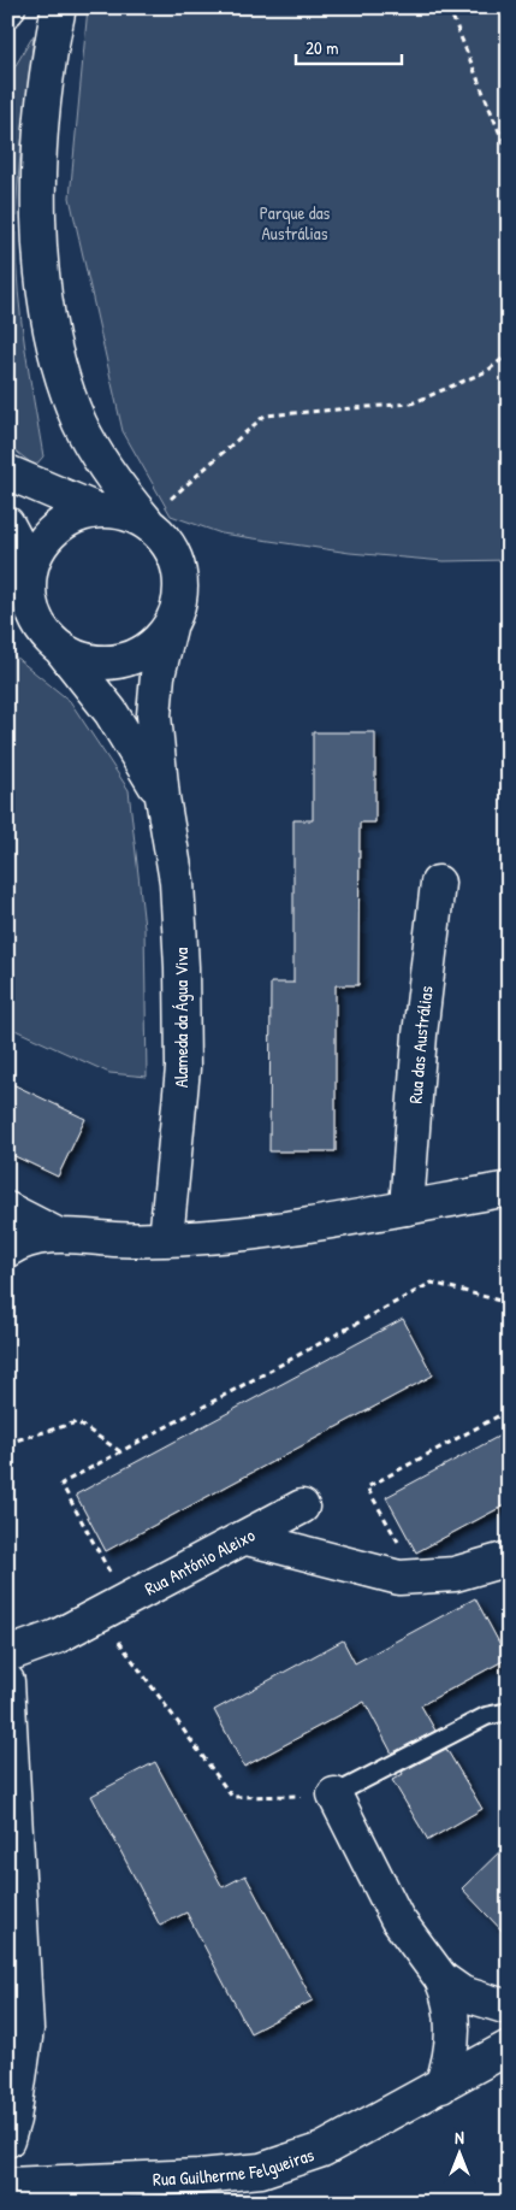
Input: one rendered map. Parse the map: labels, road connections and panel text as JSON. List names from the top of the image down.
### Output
{
  "streets": {
    "main road": [
      "Alameda da Água Viva",
      "Rua das Austrálias",
      "Rua António Aleixo",
      "Rua Guilherme Felgueiras"
    ]
  },
  "parks": ["Parque das Austrálias"],
  "scale_bar": "20 m",
  "north": "top"
}
